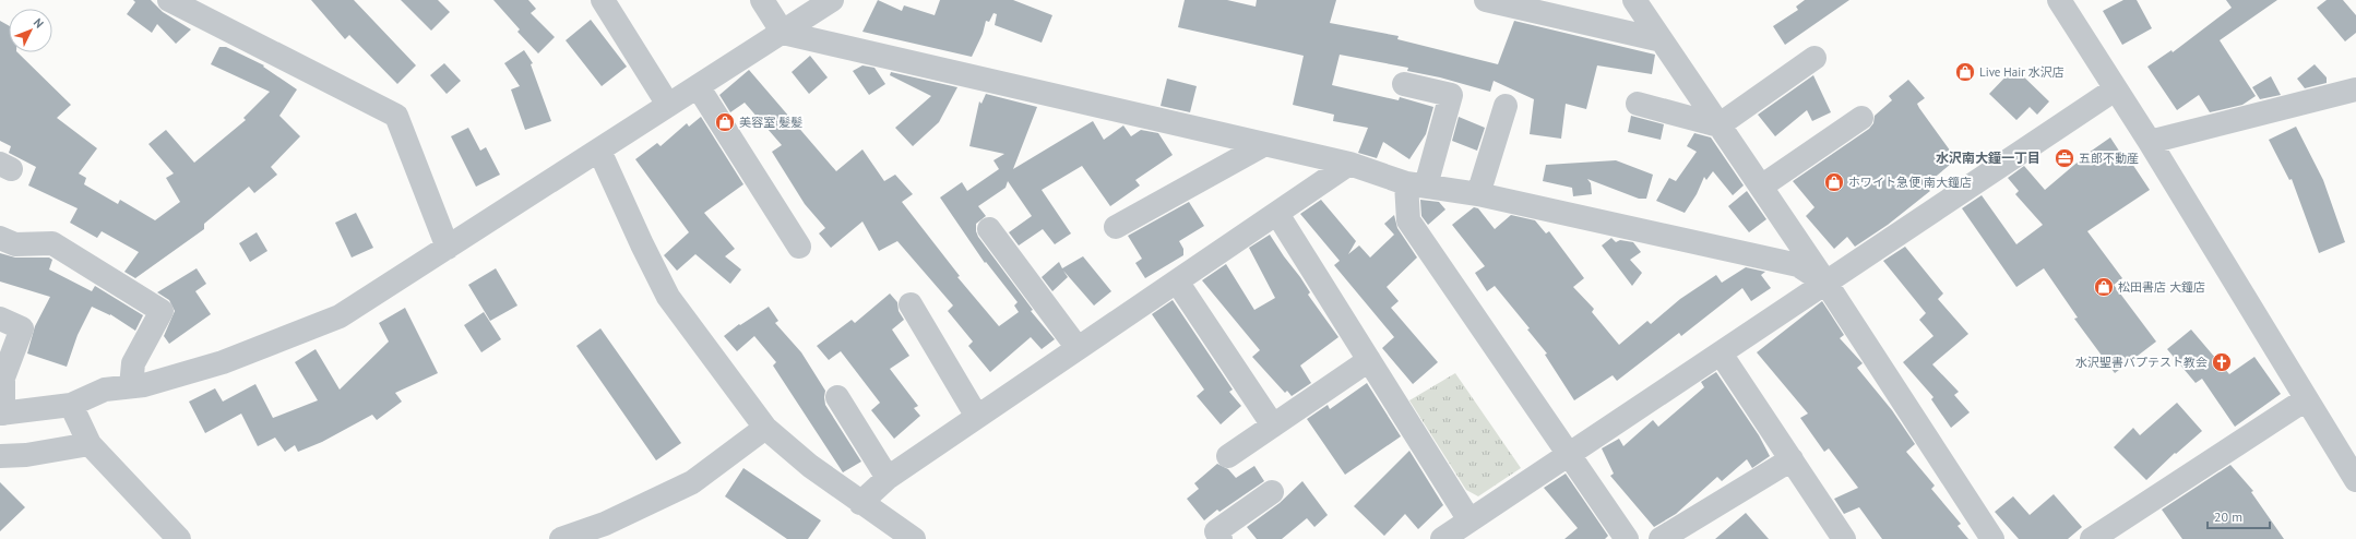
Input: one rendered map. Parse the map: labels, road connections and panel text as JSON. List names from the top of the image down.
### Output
{
  "districts": ["水沢南大鐘一丁目"],
  "places": {
    "shop": [
      "Live Hair 水沢店",
      "美容室 髪髪",
      "ホワイト急便 南大鐘店",
      "松田書店 大鐘店"
    ],
    "office": ["五郎不動産"],
    "church": ["水沢聖書バプテスト教会"]
  },
  "scale_bar": "20 m",
  "north": "top right"
}
